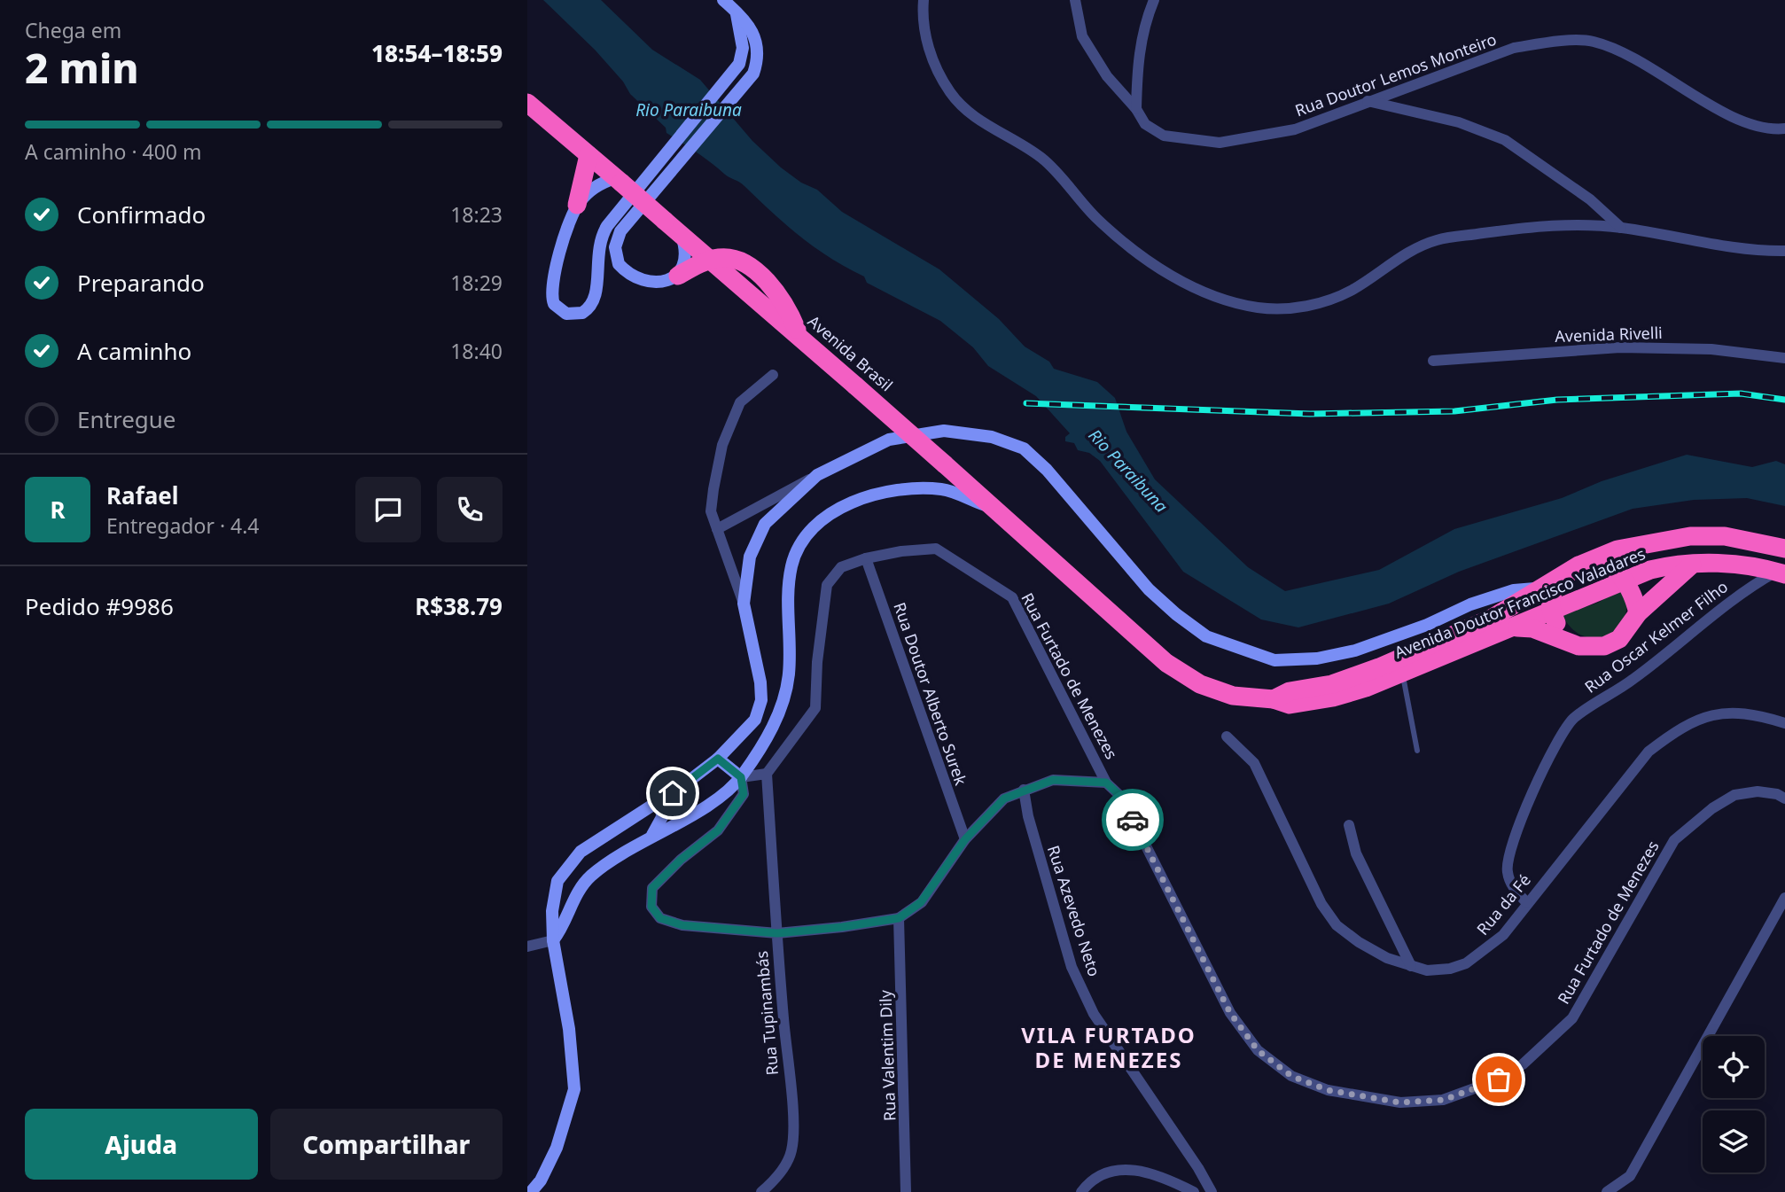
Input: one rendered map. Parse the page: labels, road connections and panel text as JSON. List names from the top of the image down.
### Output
{
  "streets": {
    "highway": ["Avenida Brasil", "Avenida Doutor Francisco Valadares"],
    "street": [
      "Rua Doutor Lemos Monteiro",
      "Avenida Rivelli",
      "Rua Oscar Kelmer Filho",
      "Rua Furtado de Menezes",
      "Rua Doutor Alberto Surek",
      "Rua da Fé",
      "Rua Azevedo Neto",
      "Rua Tupinambás",
      "Rua Valentim Dily"
    ]
  },
  "crossings": [
    ["Avenida Brasil", "Avenida Doutor Francisco Valadares"],
    ["Avenida Doutor Francisco Valadares", "Rua Oscar Kelmer Filho"],
    ["Rua Oscar Kelmer Filho", "Rua da Fé"],
    ["Rua Furtado de Menezes", "Rua Doutor Alberto Surek"],
    ["Rua Furtado de Menezes", "Rua Tupinambás"]
  ],
  "districts": ["VILA FURTADO DE MENEZES"],
  "water": ["Rio Paraibuna"],
  "page": {
    "heading": ["2 min", "Chega em", "18:54–18:59"],
    "panel": [
      "Rafael",
      "Entregador · 4.4",
      "Pedido #9986",
      "R$38.79"
    ],
    "bar": "A caminho · 400 m",
    "list": [
      ["Confirmado", "18:23"],
      ["Preparando", "18:29"],
      ["A caminho", "18:40"],
      "Entregue"
    ],
    "round": "R",
    "buttons": ["Ajuda", "Compartilhar"]
  }
}
